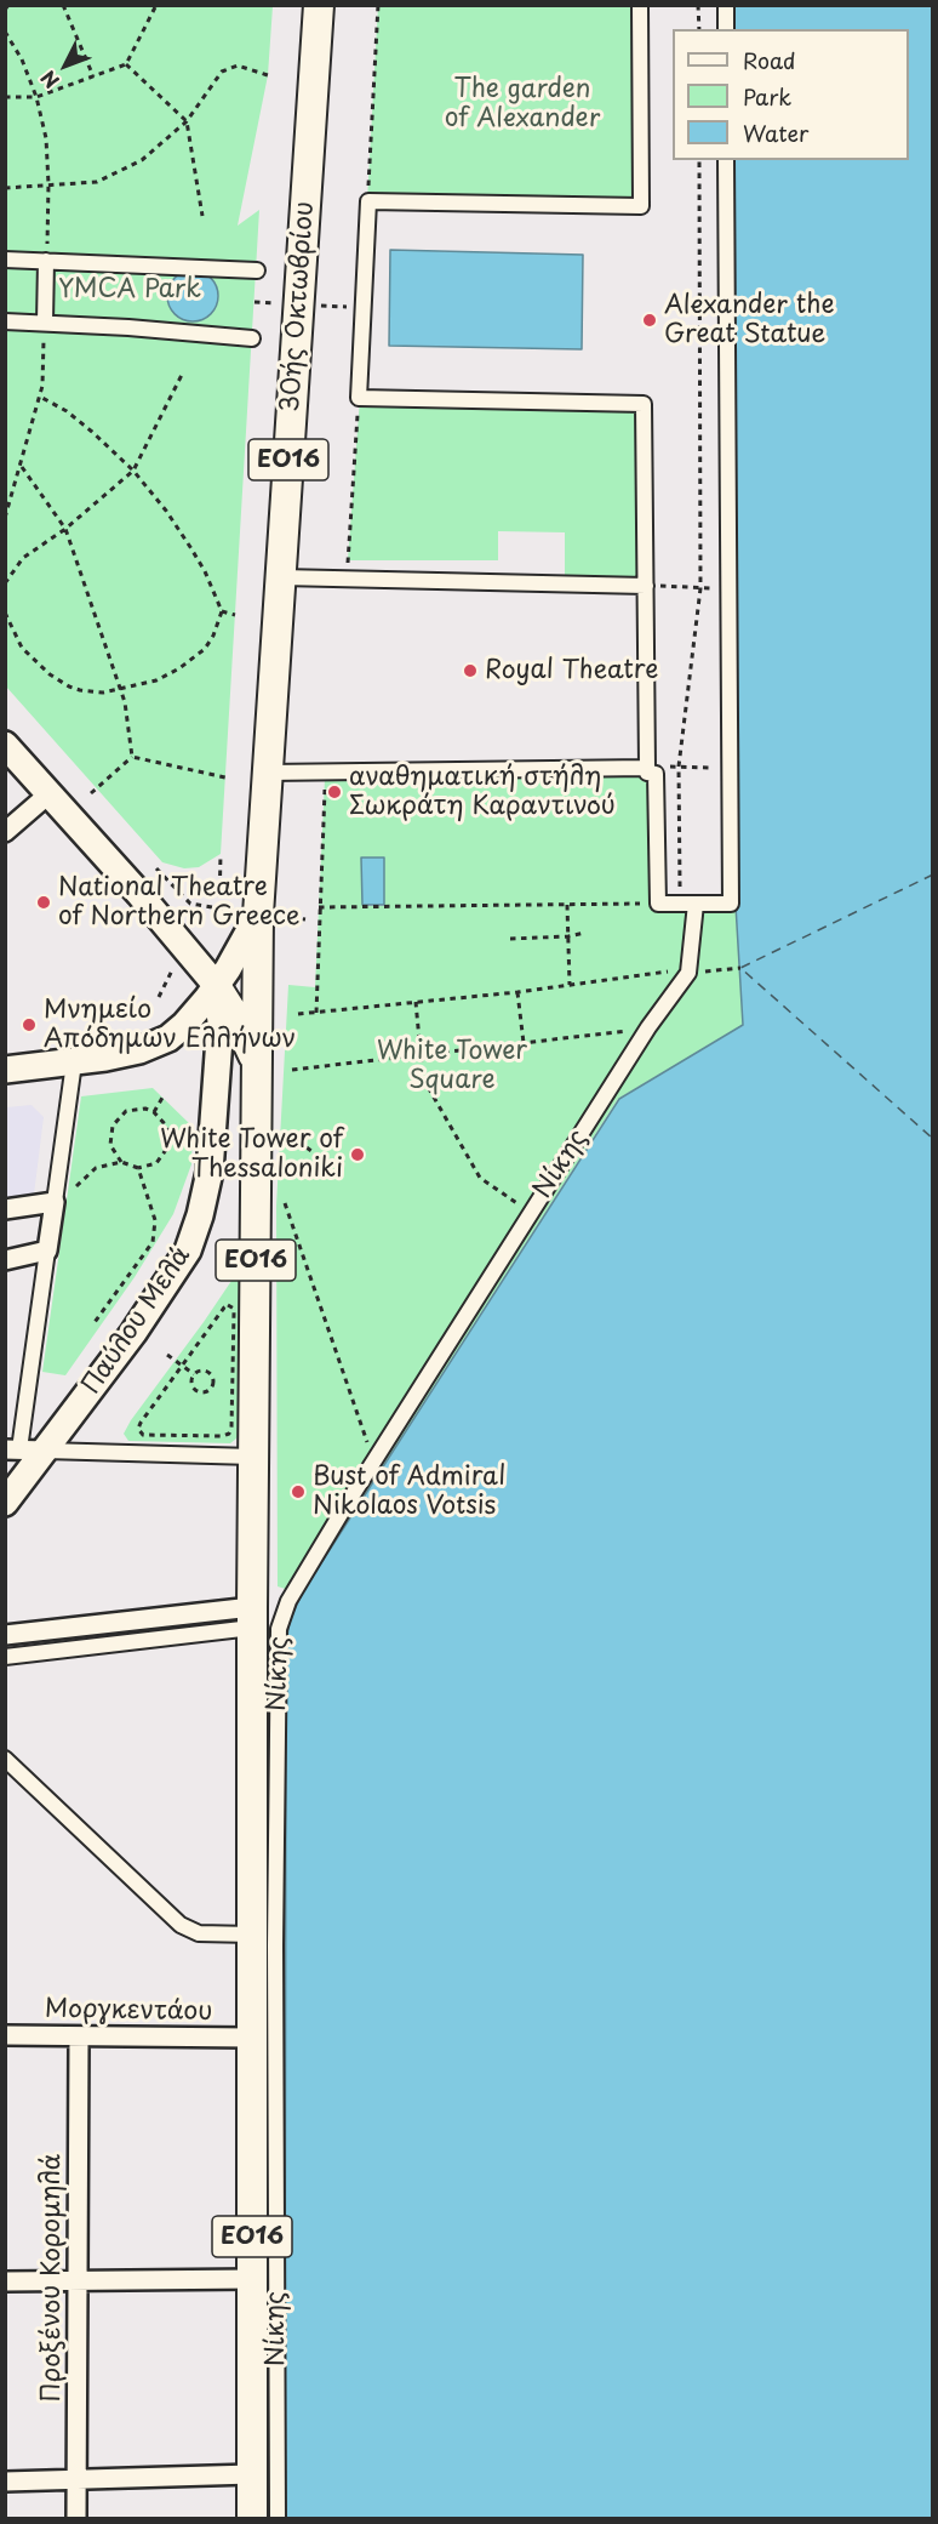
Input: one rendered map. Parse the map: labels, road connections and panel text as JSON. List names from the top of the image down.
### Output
{
  "streets": {
    "main road": [
      "30ής Οκτωβρίου",
      "ΕΟ16",
      "Νίκης",
      "Παύλου Μελά"
    ],
    "street": ["Μοργκεντάου", "Προξένου Κορομηλά"]
  },
  "crossings": [
    ["30ής Οκτωβρίου", "Νίκης"],
    ["Νίκης", "Μοργκεντάου"],
    ["Μοργκεντάου", "Προξένου Κορομηλά"]
  ],
  "parks": ["The garden of Alexander", "YMCA Park", "White Tower Square"],
  "places": [
    "Alexander the Great Statue",
    "Royal Theatre",
    "αναθηματική στήλη Σωκράτη Καραντινού",
    "National Theatre of Northern Greece",
    "Μνημείο Απόδημων Ελλήνων",
    "White Tower of Thessaloniki",
    "Bust of Admiral Nikolaos Votsis"
  ],
  "legend": ["Road", "Park", "Water"],
  "north": "bottom left"
}
